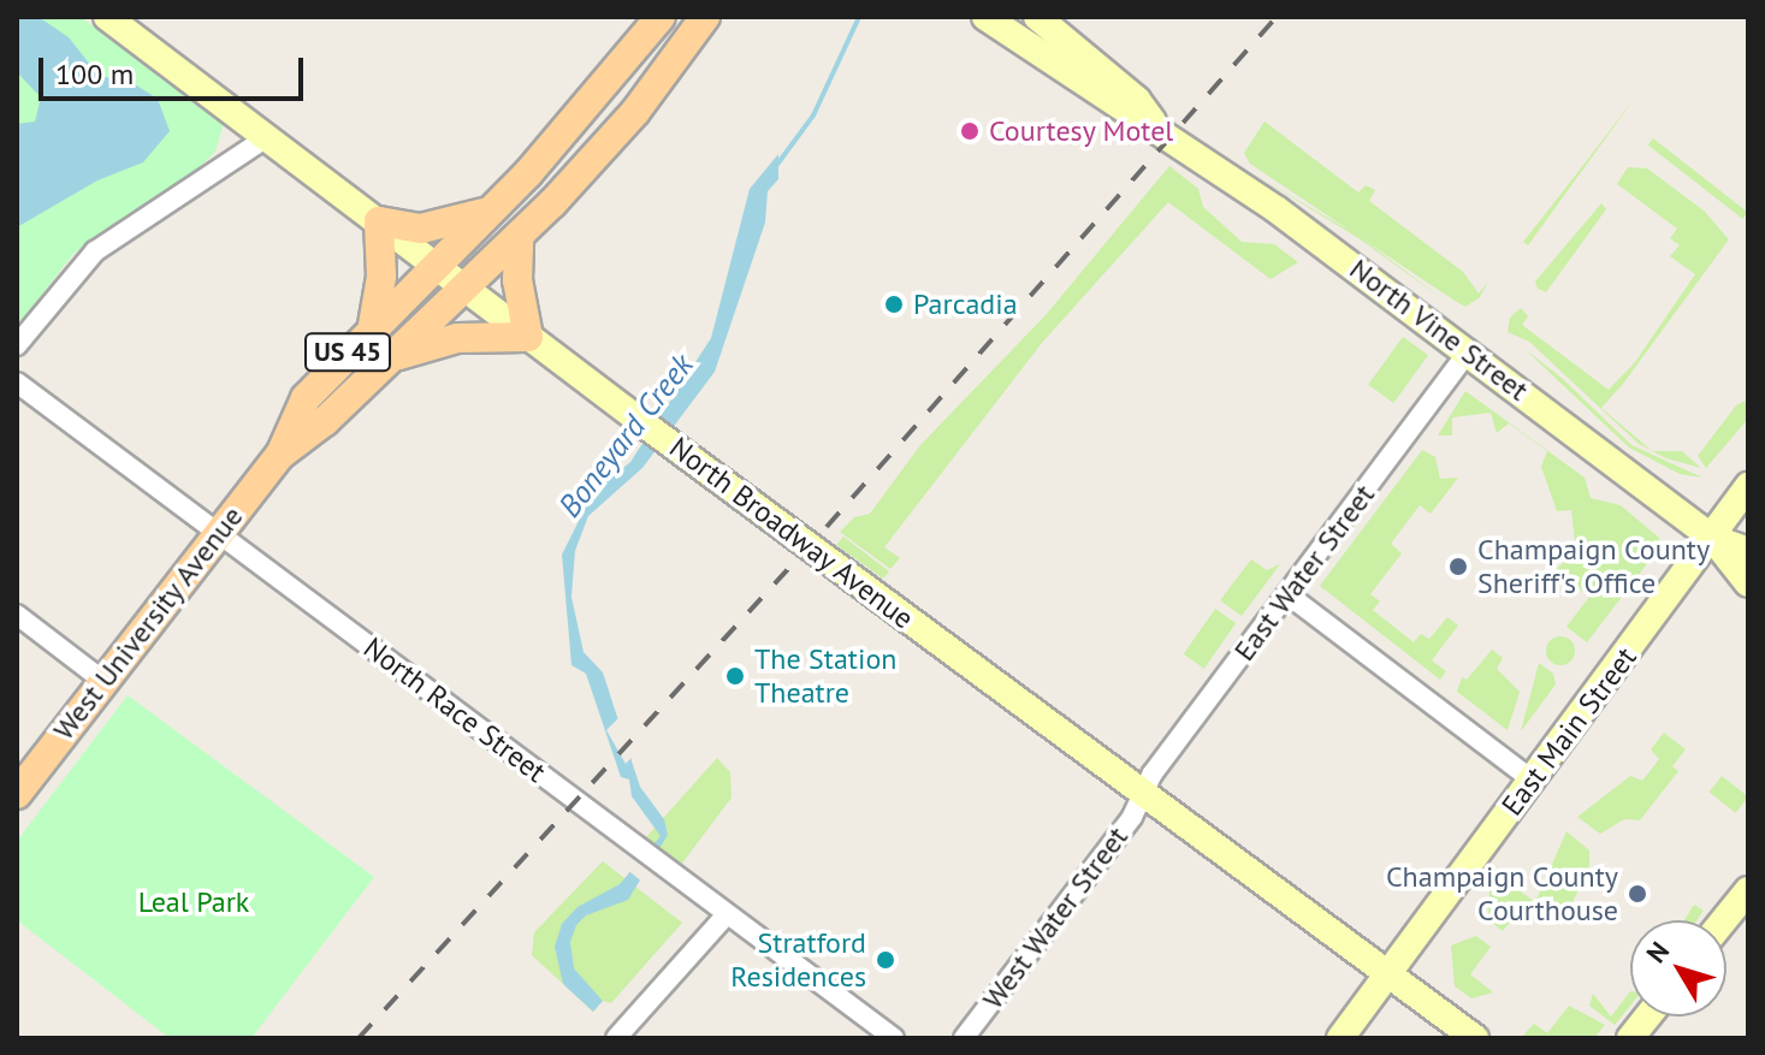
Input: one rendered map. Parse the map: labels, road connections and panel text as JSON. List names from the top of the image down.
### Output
{
  "streets": {
    "main road": [
      "North Vine Street",
      "US 45",
      "North Broadway Avenue",
      "West University Avenue",
      "East Main Street"
    ],
    "street": ["East Water Street", "North Race Street", "West Water Street"]
  },
  "crossings": [
    ["North Vine Street", "East Water Street"],
    ["North Vine Street", "East Main Street"],
    ["US 45", "North Broadway Avenue"],
    ["US 45", "West University Avenue"],
    ["North Broadway Avenue", "East Water Street"],
    ["North Broadway Avenue", "West University Avenue"],
    ["North Broadway Avenue", "East Main Street"],
    ["North Broadway Avenue", "West Water Street"],
    ["East Water Street", "West Water Street"],
    ["West University Avenue", "North Race Street"]
  ],
  "water": ["Boneyard Creek"],
  "parks": ["Leal Park"],
  "places": [
    "Courtesy Motel",
    "Parcadia",
    "Champaign County Sheriff's Office",
    "The Station Theatre",
    "Champaign County Courthouse",
    "Stratford Residences"
  ],
  "scale_bar": "100 m",
  "north": "top left"
}
